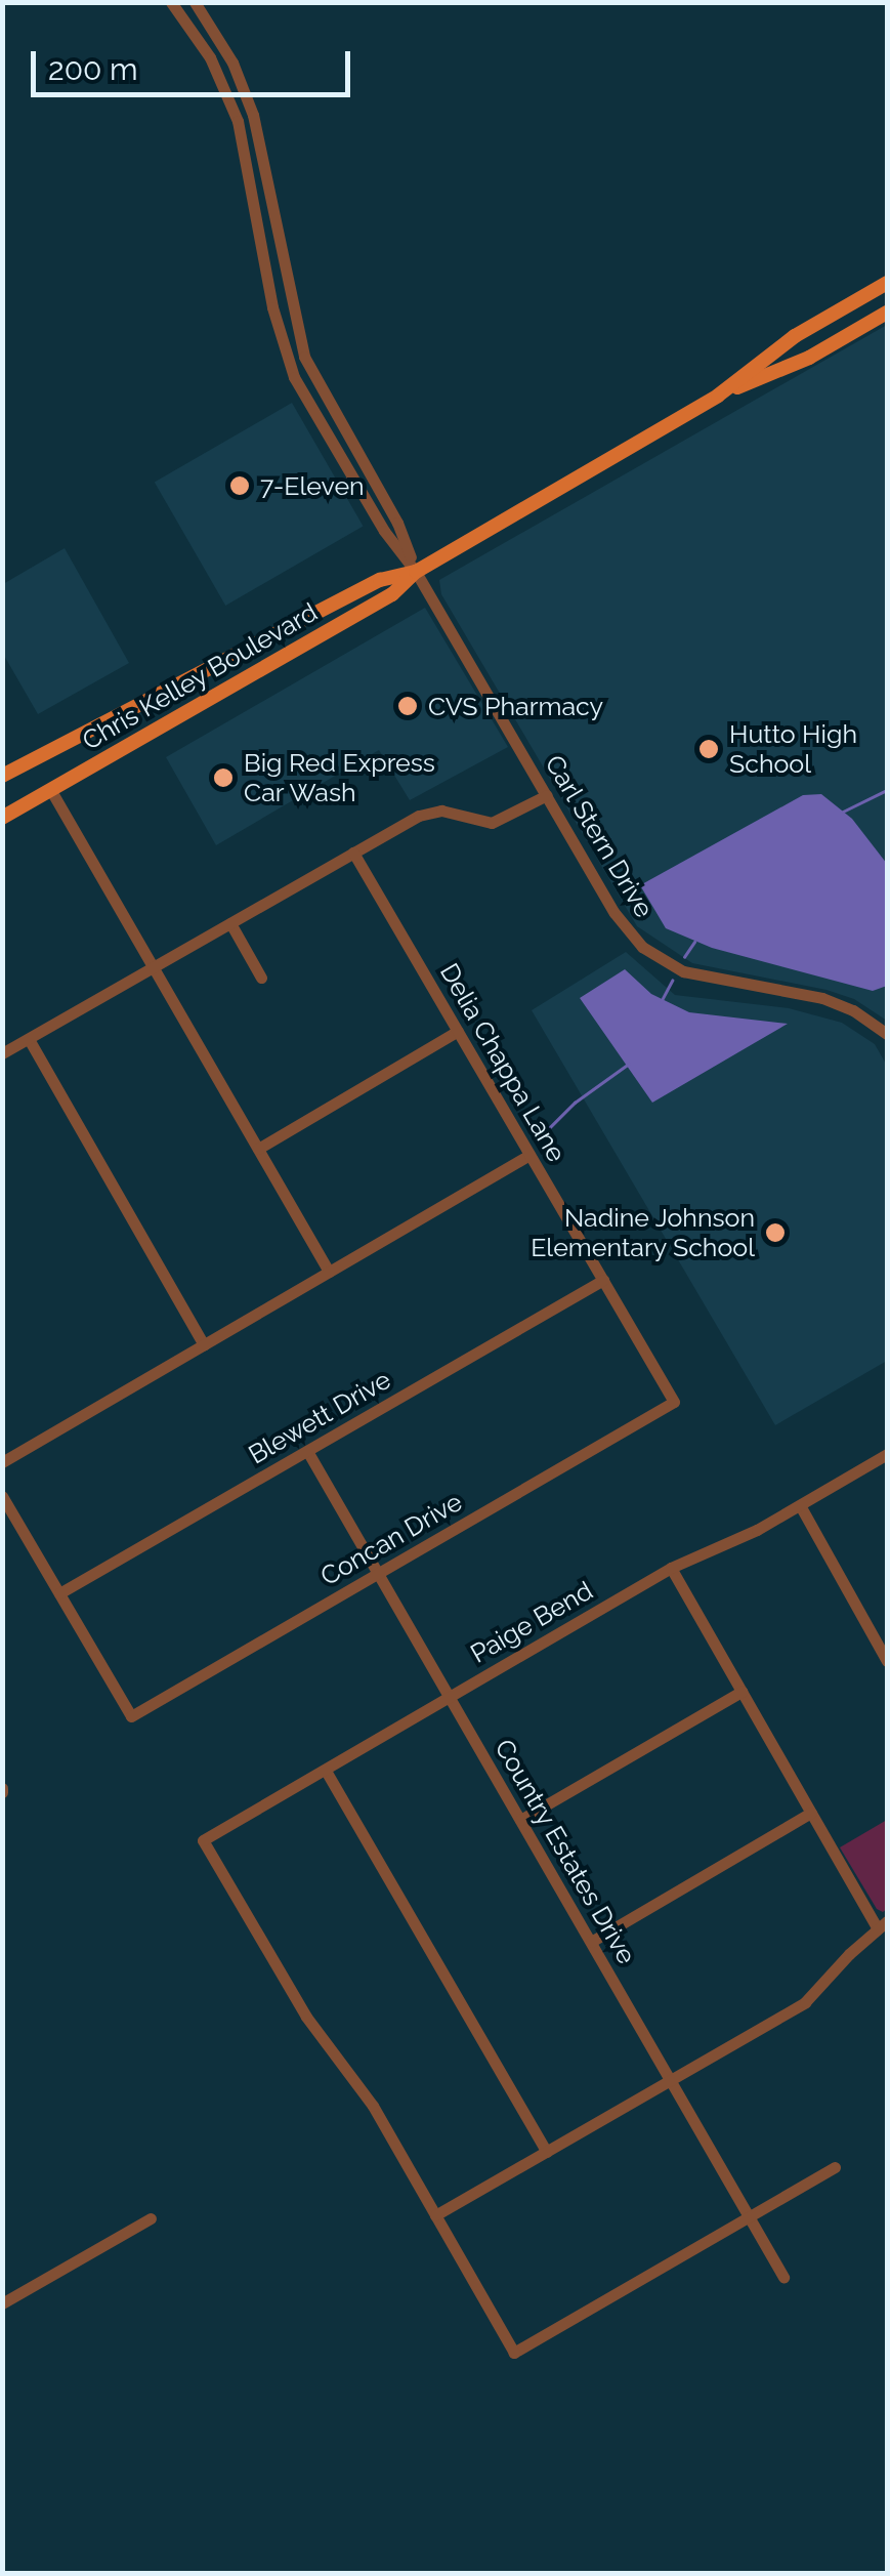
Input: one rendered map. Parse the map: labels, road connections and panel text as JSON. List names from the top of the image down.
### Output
{
  "streets": {
    "main road": ["Chris Kelley Boulevard"],
    "street": [
      "Carl Stern Drive",
      "Delia Chappa Lane",
      "Blewett Drive",
      "Concan Drive",
      "Paige Bend",
      "Country Estates Drive"
    ]
  },
  "crossings": [
    ["Chris Kelley Boulevard", "Carl Stern Drive"],
    ["Delia Chappa Lane", "Blewett Drive"],
    ["Delia Chappa Lane", "Concan Drive"],
    ["Blewett Drive", "Concan Drive"],
    ["Blewett Drive", "Country Estates Drive"],
    ["Concan Drive", "Country Estates Drive"],
    ["Paige Bend", "Country Estates Drive"]
  ],
  "places": [
    "7-Eleven",
    "CVS Pharmacy",
    "Hutto High School",
    "Big Red Express Car Wash",
    "Nadine Johnson Elementary School"
  ],
  "scale_bar": "200 m"
}
